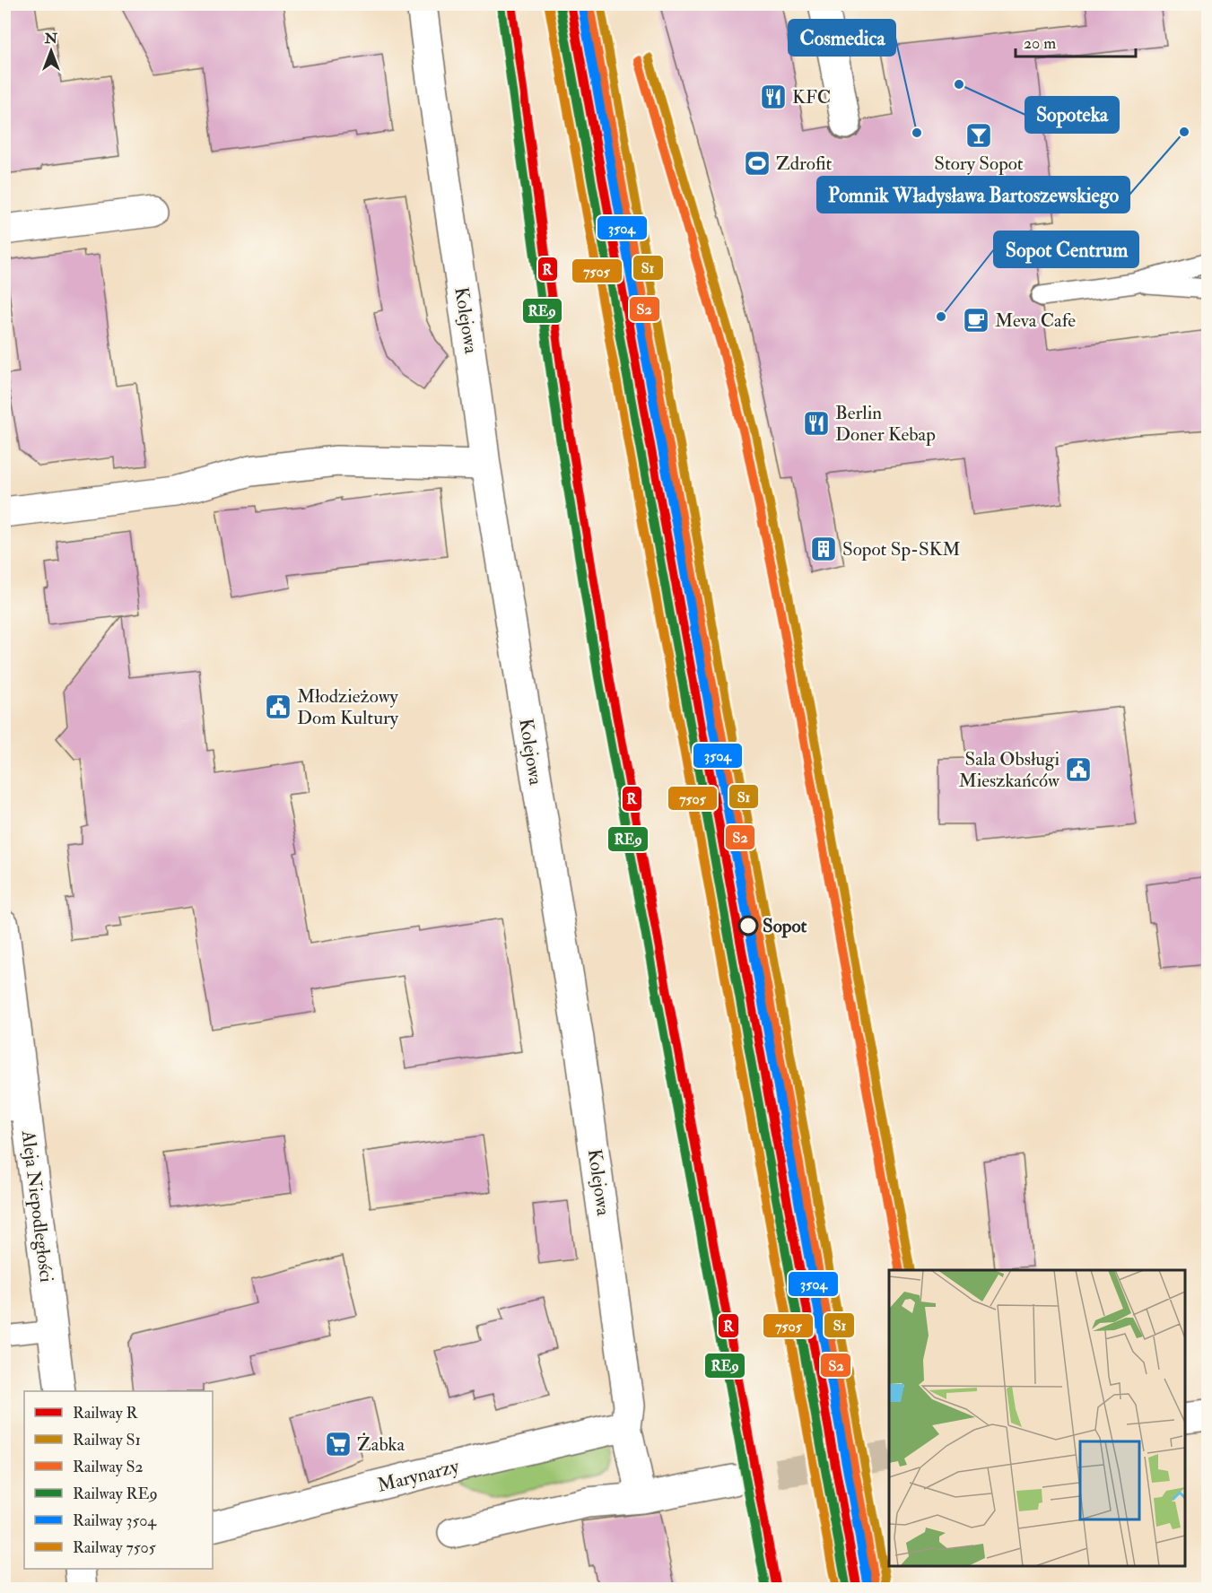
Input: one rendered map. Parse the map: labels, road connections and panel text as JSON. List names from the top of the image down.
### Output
{
  "streets": {
    "street": ["Kolejowa", "Aleja Niepodległości", "Marynarzy"]
  },
  "crossings": [
    ["Kolejowa", "Marynarzy"]
  ],
  "places": {
    "other": [
      "Sopoteka",
      "Pomnik Władysława Bartoszewskiego",
      "Cosmedica",
      "Sopot Centrum",
      "Sopot"
    ],
    "restaurant": ["KFC", "Berlin Doner Kebap"],
    "bar": ["Story Sopot"],
    "sports": ["Zdrofit"],
    "cafe": ["Meva Cafe"],
    "building": ["Sopot Sp-SKM"],
    "public building": ["Młodzieżowy Dom Kultury", "Sala Obsługi Mieszkańców"],
    "supermarket": ["Żabka"]
  },
  "lines": [
    "rail line R",
    "rail line S1",
    "rail line 3504",
    "rail line S2",
    "rail line RE9",
    "rail line 7505"
  ],
  "legend": [
    "Railway R",
    "Railway S1",
    "Railway S2",
    "Railway RE9",
    "Railway 3504",
    "Railway 7505"
  ],
  "scale_bar": "20 m",
  "north": "top"
}
